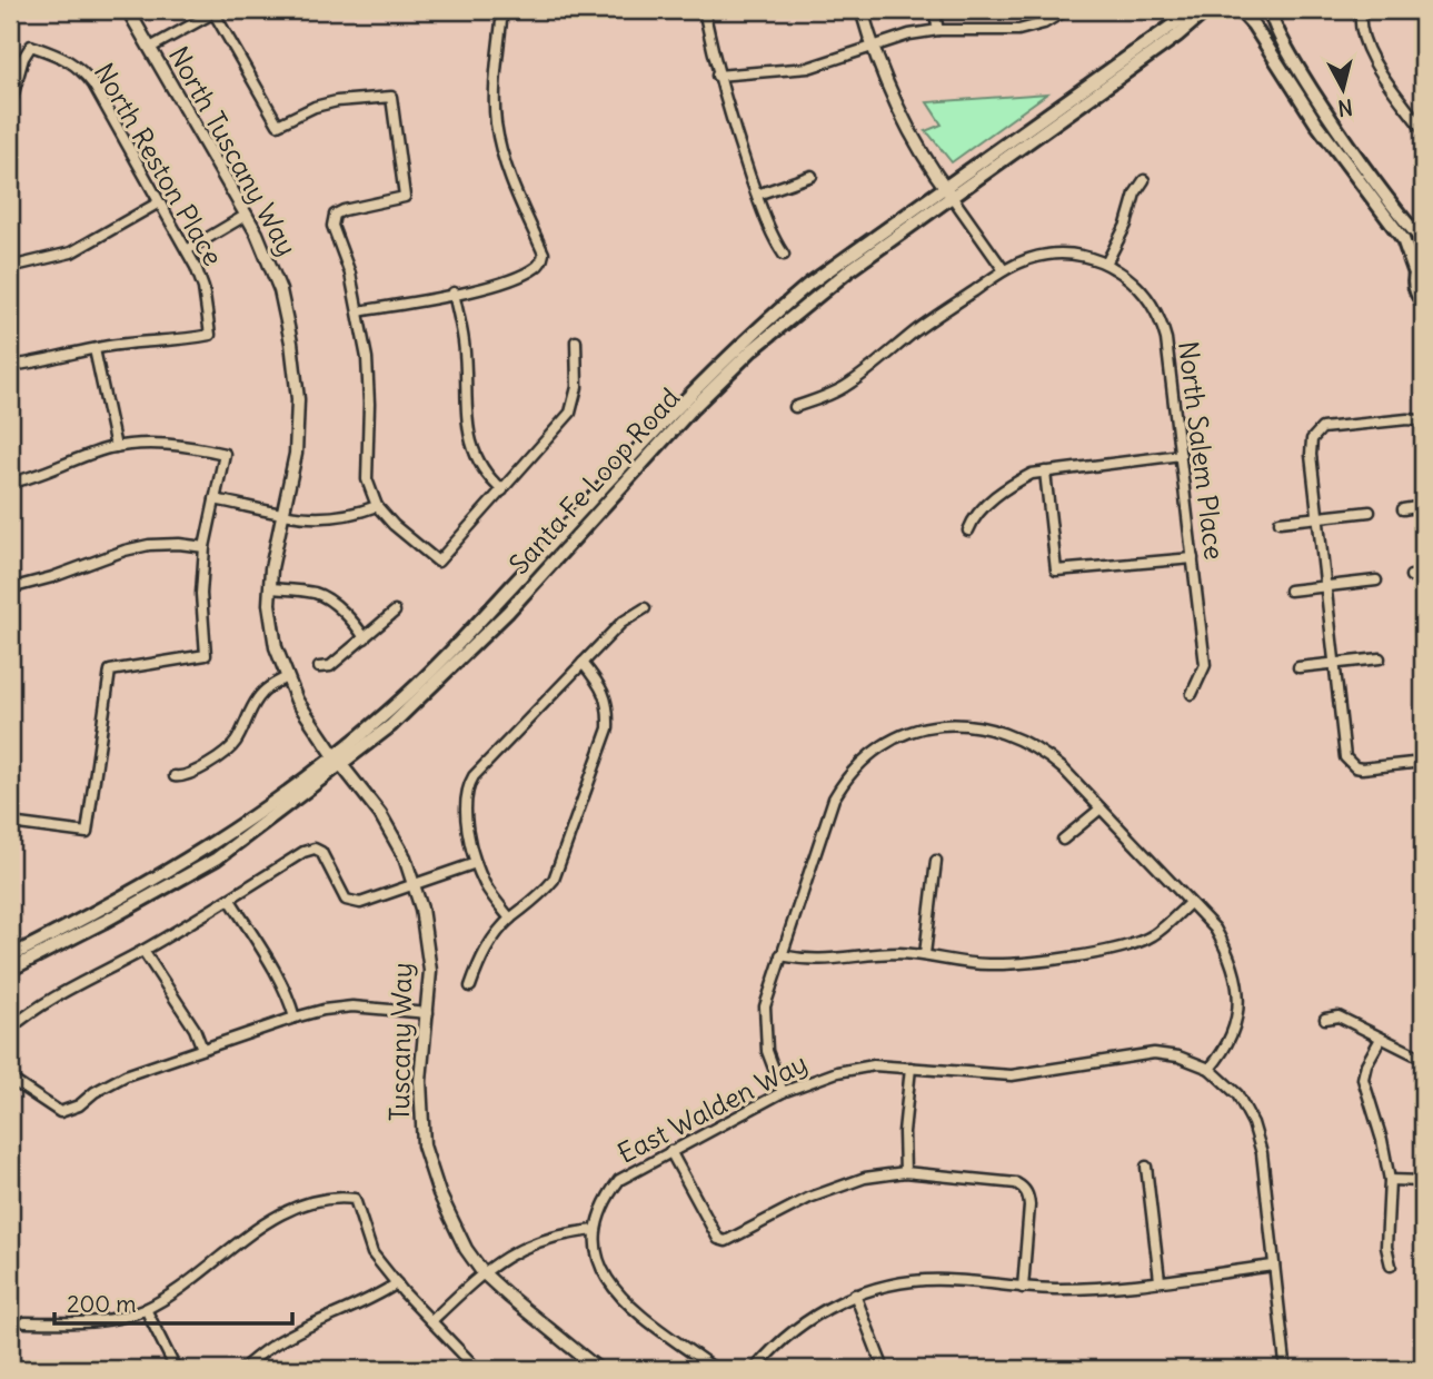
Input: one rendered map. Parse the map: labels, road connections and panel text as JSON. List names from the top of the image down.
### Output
{
  "streets": {
    "main road": ["Santa Fe Loop Road"],
    "street": [
      "North Tuscany Way",
      "North Reston Place",
      "North Salem Place",
      "Tuscany Way",
      "East Walden Way"
    ]
  },
  "crossings": [
    ["North Tuscany Way", "Santa Fe Loop Road"],
    ["North Tuscany Way", "Tuscany Way"],
    ["Santa Fe Loop Road", "Tuscany Way"]
  ],
  "scale_bar": "200 m",
  "north": "bottom"
}
